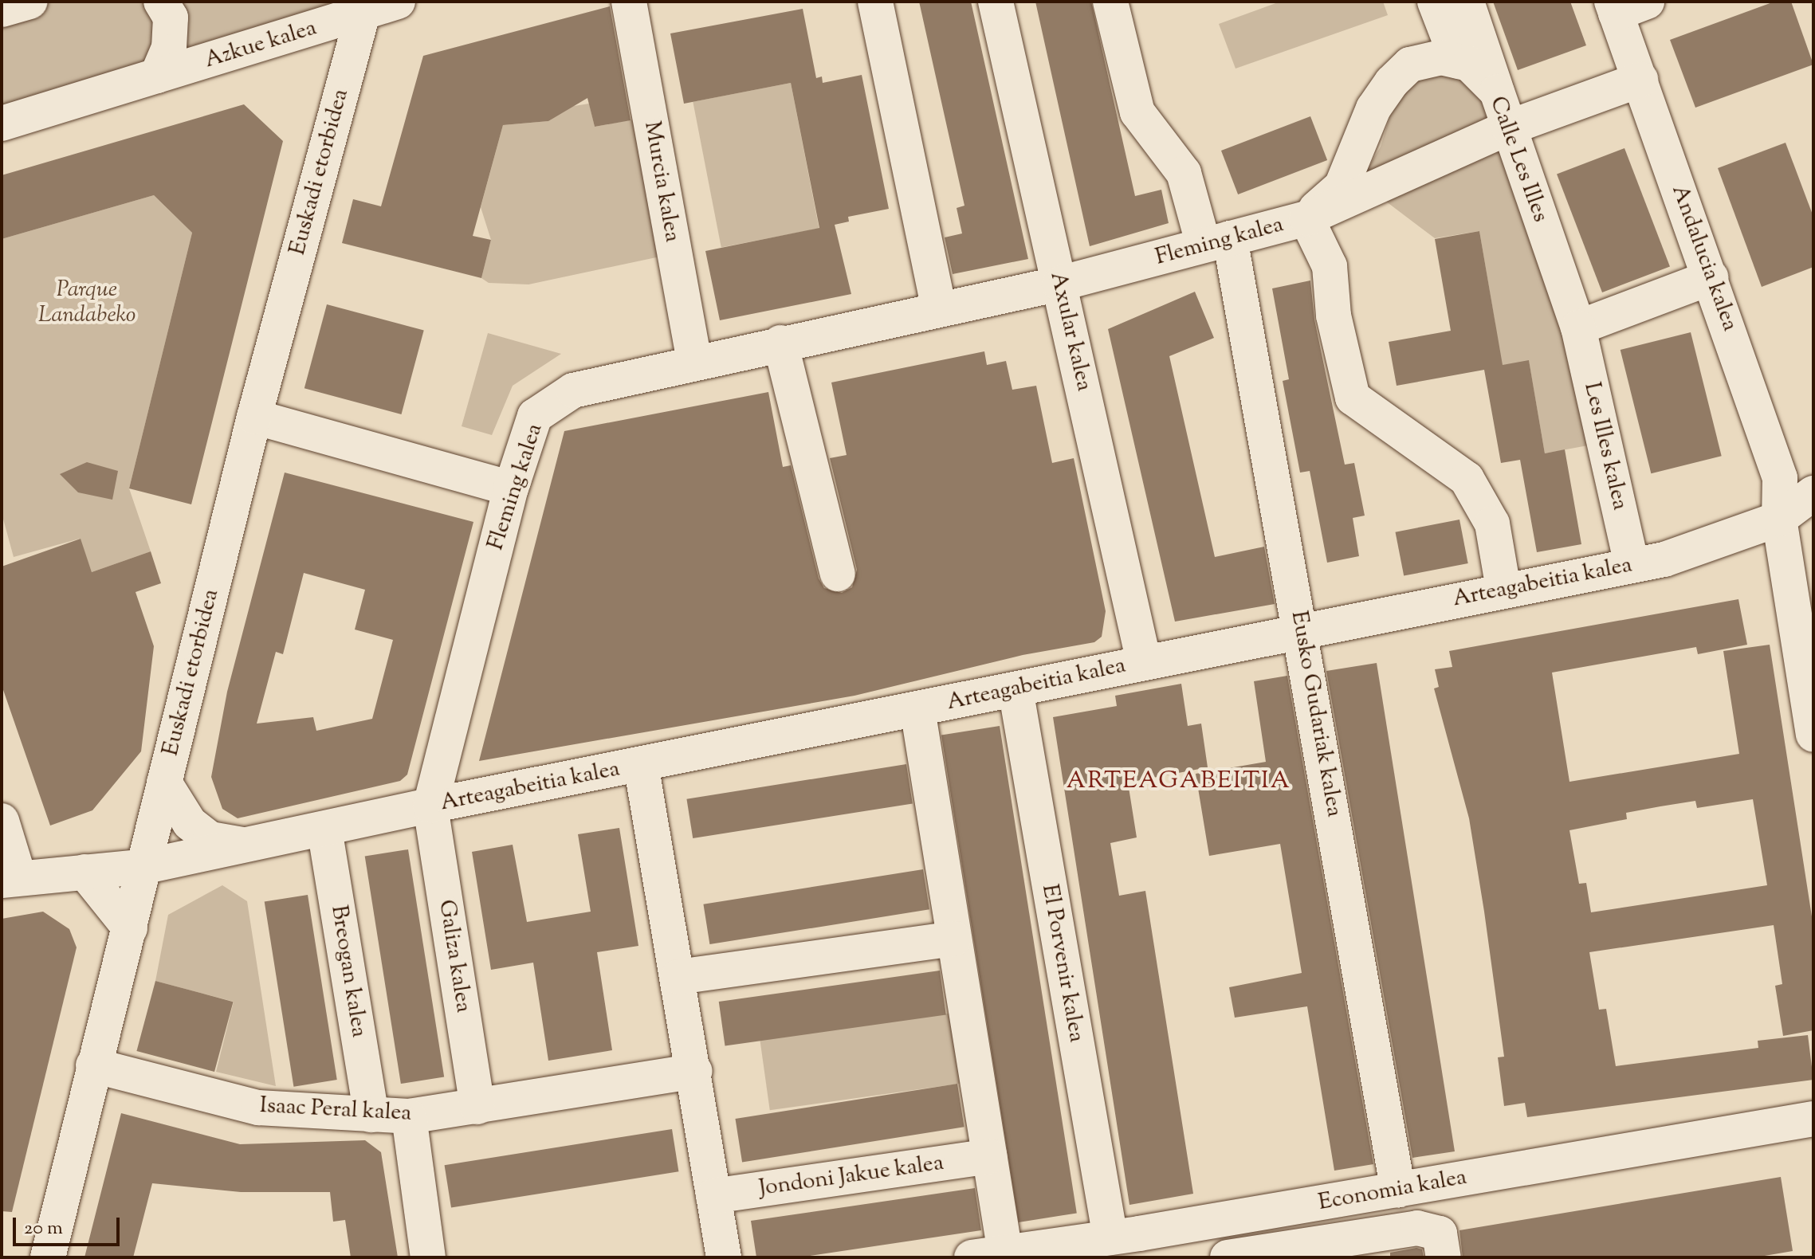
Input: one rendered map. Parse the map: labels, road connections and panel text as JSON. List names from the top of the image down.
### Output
{
  "streets": {
    "street": [
      "Azkue kalea",
      "Calle Les Illes",
      "Euskadi etorbidea",
      "Murcia kalea",
      "Fleming kalea",
      "Andalucia kalea",
      "Axular kalea",
      "Les Illes kalea",
      "Arteagabeitia kalea",
      "Eusko Gudariak kalea",
      "Galiza kalea",
      "El Porvenir kalea",
      "Breogan kalea",
      "Isaac Peral kalea",
      "Jondoni Jakue kalea",
      "Economia kalea"
    ]
  },
  "crossings": [
    ["Azkue kalea", "Euskadi etorbidea"],
    ["Calle Les Illes", "Fleming kalea"],
    ["Calle Les Illes", "Les Illes kalea"],
    ["Euskadi etorbidea", "Arteagabeitia kalea"],
    ["Euskadi etorbidea", "Isaac Peral kalea"],
    ["Murcia kalea", "Fleming kalea"],
    ["Fleming kalea", "Andalucia kalea"],
    ["Fleming kalea", "Axular kalea"],
    ["Fleming kalea", "Arteagabeitia kalea"],
    ["Fleming kalea", "Eusko Gudariak kalea"],
    ["Fleming kalea", "Galiza kalea"],
    ["Andalucia kalea", "Arteagabeitia kalea"],
    ["Axular kalea", "Arteagabeitia kalea"],
    ["Les Illes kalea", "Arteagabeitia kalea"],
    ["Arteagabeitia kalea", "Eusko Gudariak kalea"],
    ["Arteagabeitia kalea", "Galiza kalea"],
    ["Arteagabeitia kalea", "El Porvenir kalea"],
    ["Arteagabeitia kalea", "Breogan kalea"],
    ["Eusko Gudariak kalea", "Economia kalea"],
    ["Galiza kalea", "Isaac Peral kalea"],
    ["El Porvenir kalea", "Economia kalea"],
    ["Breogan kalea", "Isaac Peral kalea"]
  ],
  "districts": ["ARTEAGABEITIA"],
  "parks": ["Parque Landabeko"],
  "scale_bar": "20 m"
}
